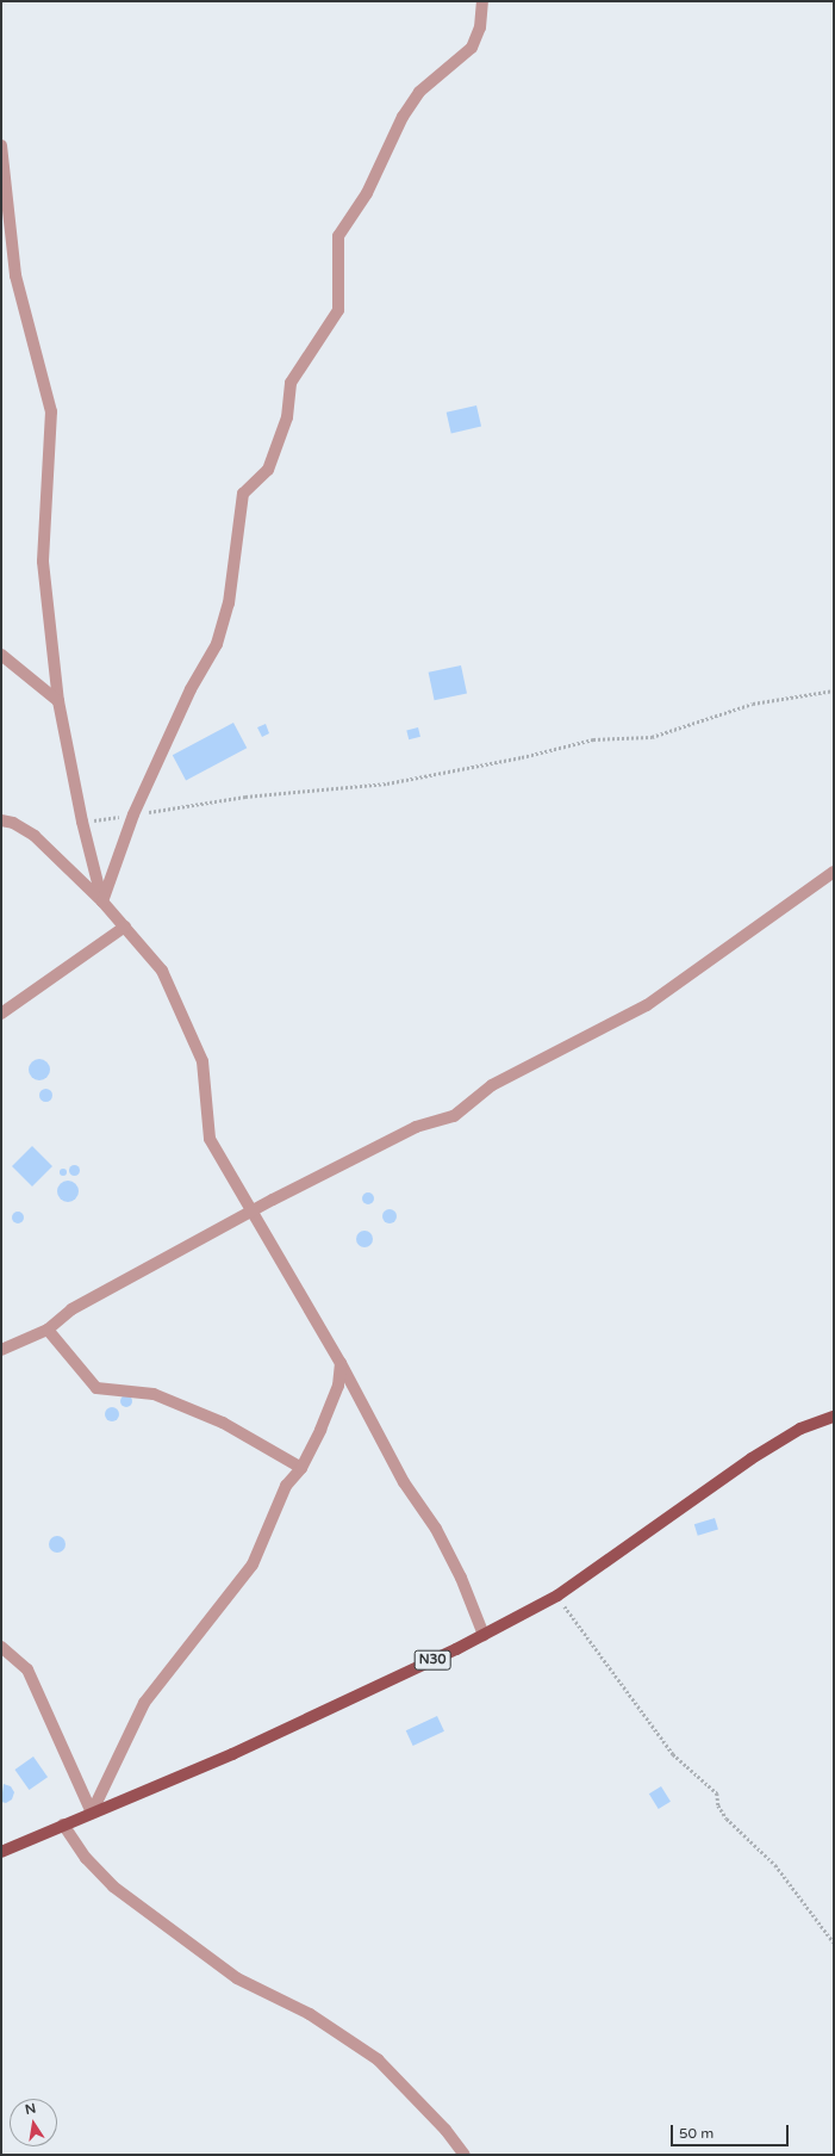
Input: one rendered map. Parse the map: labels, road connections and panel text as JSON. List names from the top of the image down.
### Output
{
  "streets": {
    "main road": ["N30"]
  },
  "scale_bar": "50 m",
  "north": "top"
}
